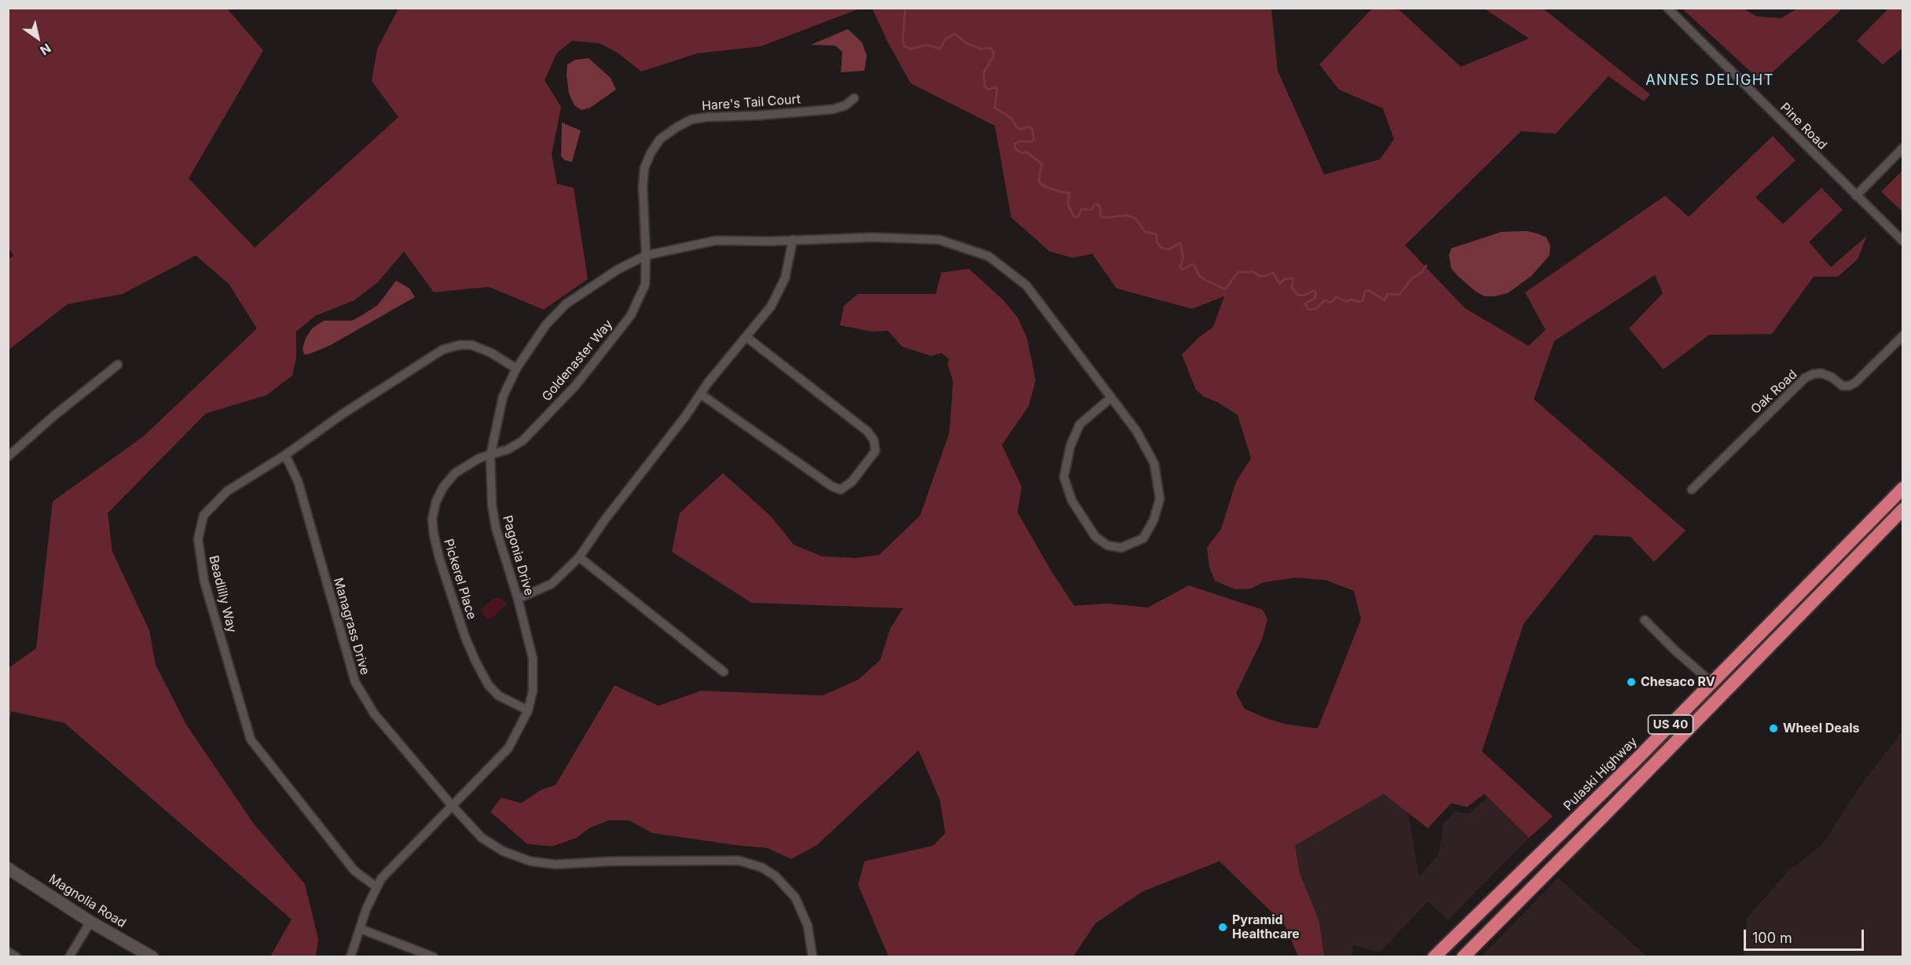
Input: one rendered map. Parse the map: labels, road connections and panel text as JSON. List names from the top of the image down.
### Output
{
  "streets": {
    "highway": ["US 40", "Pulaski Highway"],
    "main road": ["Magnolia Road"],
    "street": [
      "Hare's Tail Court",
      "Pine Road",
      "Goldenaster Way",
      "Oak Road",
      "Pagonia Drive",
      "Pickerel Place",
      "Beadlilly Way",
      "Managrass Drive"
    ]
  },
  "crossings": [
    ["Hare's Tail Court", "Goldenaster Way"],
    ["Hare's Tail Court", "Pagonia Drive"],
    ["Goldenaster Way", "Pagonia Drive"],
    ["Goldenaster Way", "Pickerel Place"],
    ["Pagonia Drive", "Pickerel Place"],
    ["Pagonia Drive", "Beadlilly Way"],
    ["Pagonia Drive", "Managrass Drive"],
    ["Beadlilly Way", "Managrass Drive"]
  ],
  "districts": ["ANNES DELIGHT"],
  "places": ["Chesaco RV", "Wheel Deals", "Pyramid Healthcare"],
  "scale_bar": "100 m",
  "north": "bottom right"
}
